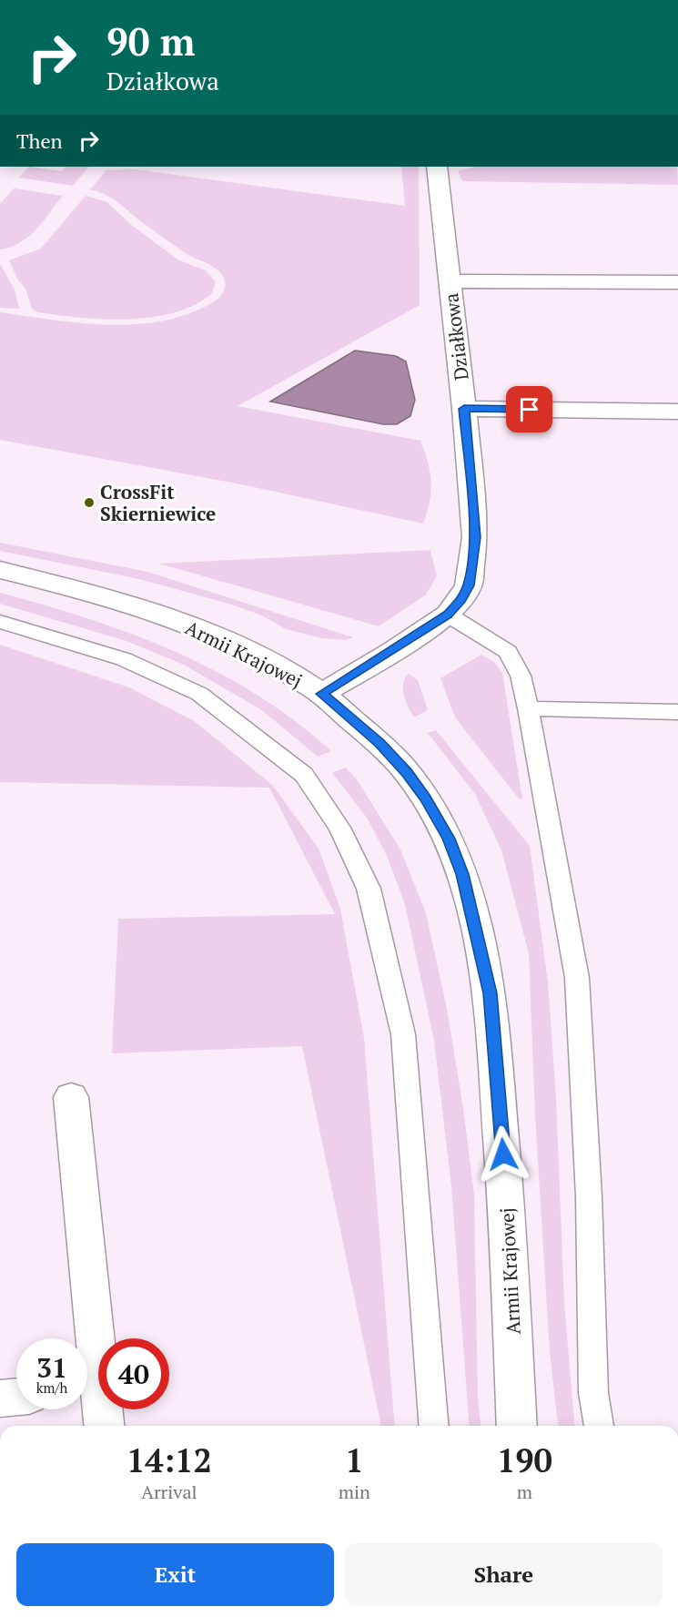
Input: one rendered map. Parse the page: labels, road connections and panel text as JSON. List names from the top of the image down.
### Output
{
  "streets": {
    "street": ["Działkowa", "Armii Krajowej"]
  },
  "crossings": [
    ["Działkowa", "Armii Krajowej"]
  ],
  "places": ["CrossFit Skierniewice"],
  "page": {
    "turn": ["90 m", "Działkowa"],
    "then": "Then",
    "speed": "31 km/h",
    "limit": "40",
    "eta": [
      "14:12",
      "Arrival",
      "1",
      "min",
      "190",
      "m"
    ],
    "buttons": ["Exit", "Share"]
  }
}
